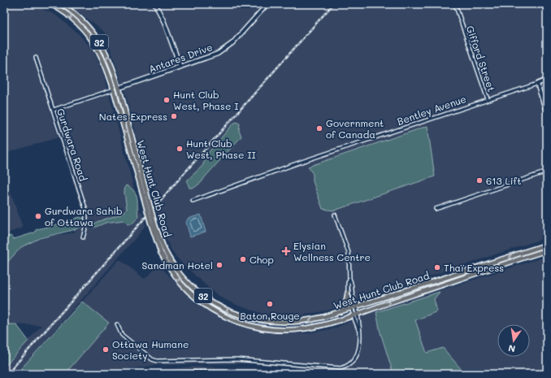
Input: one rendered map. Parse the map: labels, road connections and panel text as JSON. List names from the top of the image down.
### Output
{
  "streets": {
    "main road": ["32", "West Hunt Club Road"],
    "street": [
      "Antares Drive",
      "Gifford Street",
      "Bentley Avenue",
      "Gurdwara Road"
    ]
  },
  "crossings": [
    ["Antares Drive", "West Hunt Club Road"],
    ["Gifford Street", "Bentley Avenue"]
  ],
  "places": {
    "other": [
      "Hunt Club West, Phase I",
      "Nates Express",
      "Government of Canada",
      "Hunt Club West, Phase II",
      "613 Lift",
      "Gurdwara Sahib of Ottawa",
      "Chop",
      "Sandman Hotel",
      "Thaï Express",
      "Baton Rouge",
      "Ottawa Humane Society"
    ],
    "health": ["Elysian Wellness Centre"]
  },
  "north": "bottom"
}
